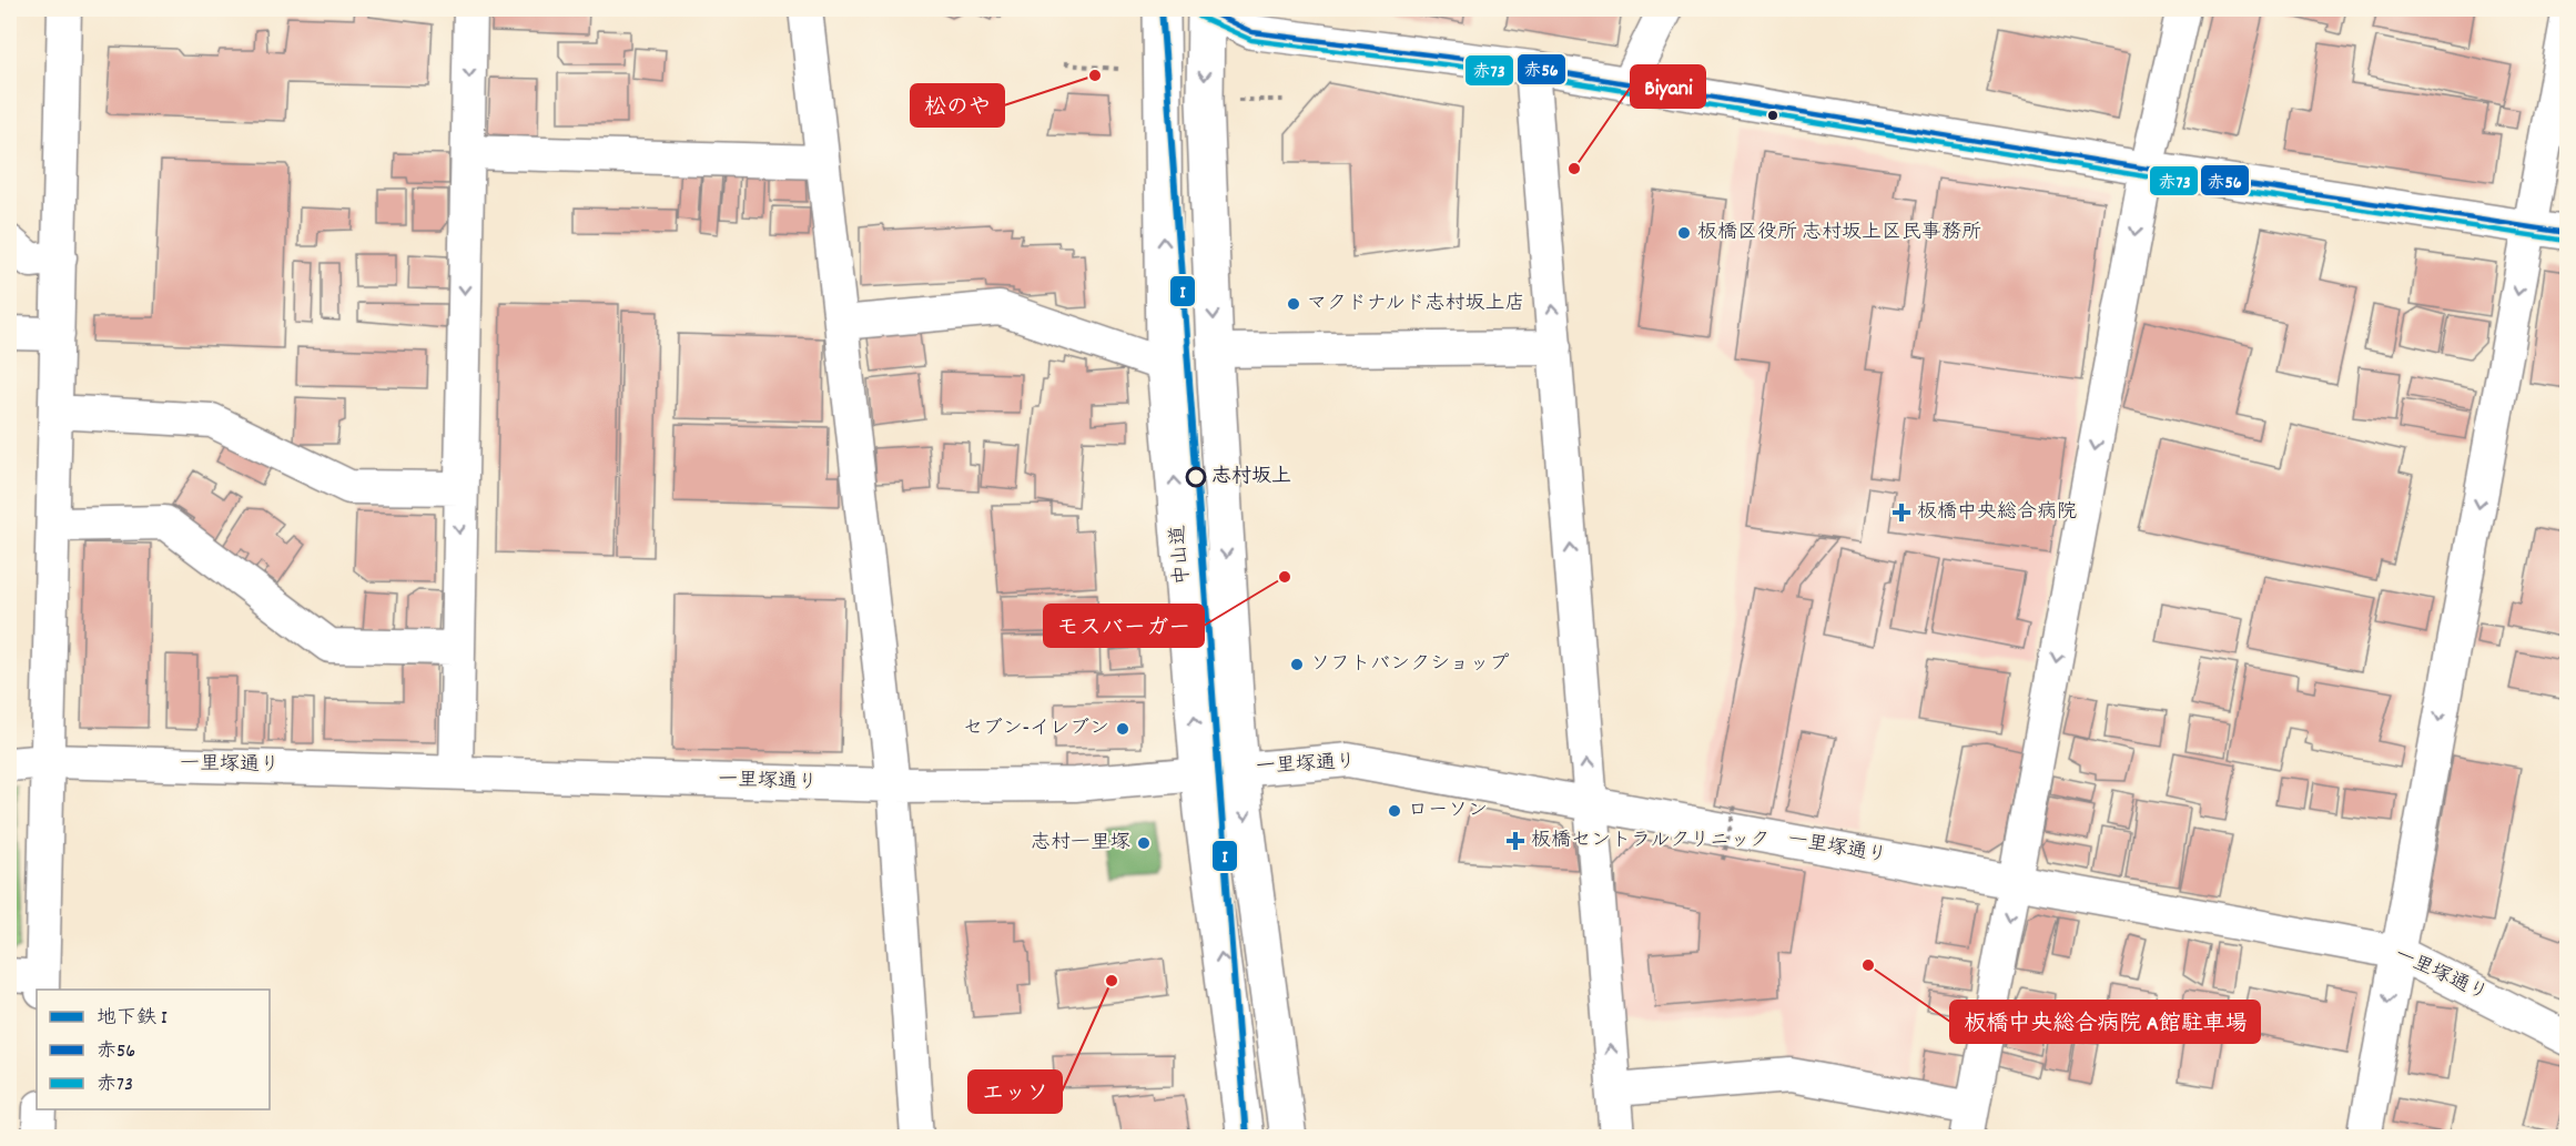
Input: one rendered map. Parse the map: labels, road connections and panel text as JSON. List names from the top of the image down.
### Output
{
  "streets": {
    "highway": ["中山道"],
    "street": ["一里塚通り"]
  },
  "crossings": [
    ["中山道", "一里塚通り"]
  ],
  "places": {
    "other": [
      "松のや",
      "Biyani",
      "板橋区役所 志村坂上区民事務所",
      "マクドナルド志村坂上店",
      "志村坂上",
      "モスバーガー",
      "ソフトバンクショップ",
      "セブン-イレブン",
      "ローソン",
      "志村一里塚",
      "板橋中央総合病院 A館駐車場",
      "エッソ"
    ],
    "health": ["板橋中央総合病院", "板橋セントラルクリニック"]
  },
  "lines": ["metro line I", "transit line 赤56", "transit line 赤73"],
  "legend": ["地下鉄 I", "赤56", "赤73"]
}
